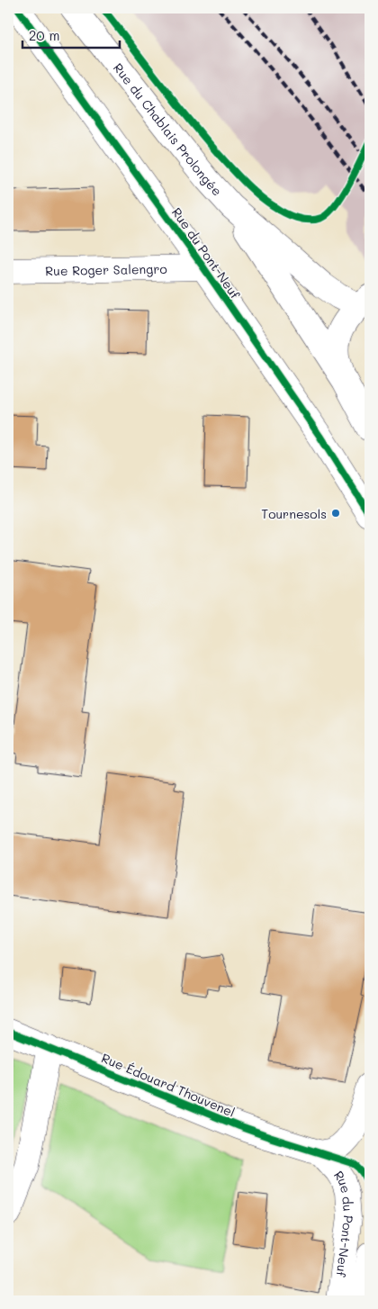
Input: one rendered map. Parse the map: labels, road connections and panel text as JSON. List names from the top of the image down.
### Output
{
  "streets": {
    "street": [
      "Rue du Chablais Prolongée",
      "Rue du Pont-Neuf",
      "Rue Roger Salengro",
      "Rue Édouard Thouvenel"
    ]
  },
  "crossings": [
    ["Rue du Pont-Neuf", "Rue Roger Salengro"],
    ["Rue du Pont-Neuf", "Rue Édouard Thouvenel"]
  ],
  "places": ["Tournesols"],
  "scale_bar": "20 m"
}
